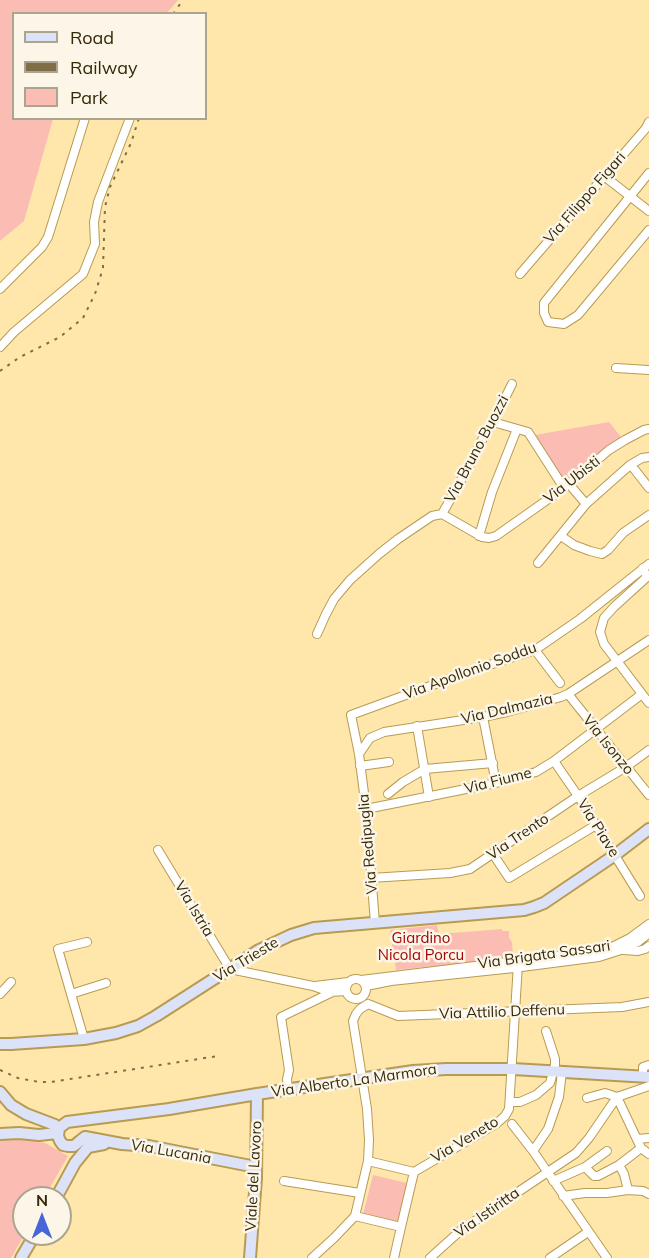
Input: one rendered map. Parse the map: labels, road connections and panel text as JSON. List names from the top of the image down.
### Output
{
  "streets": {
    "street": [
      "Via Filippo Figari",
      "Via Bruno Buozzi",
      "Via Ubisti",
      "Via Apollonio Soddu",
      "Via Dalmazia",
      "Via Isonzo",
      "Via Fiume",
      "Via Piave",
      "Via Trento",
      "Via Redipuglia",
      "Via Istria",
      "Via Brigata Sassari",
      "Via Trieste",
      "Via Attilio Deffenu",
      "Via Alberto La Marmora",
      "Via Veneto",
      "Via Lucania",
      "Viale del Lavoro",
      "Via Istiritta"
    ]
  },
  "crossings": [
    ["Via Bruno Buozzi", "Via Ubisti"],
    ["Via Apollonio Soddu", "Via Dalmazia"],
    ["Via Apollonio Soddu", "Via Redipuglia"],
    ["Via Dalmazia", "Via Isonzo"],
    ["Via Dalmazia", "Via Redipuglia"],
    ["Via Isonzo", "Via Fiume"],
    ["Via Isonzo", "Via Trento"],
    ["Via Fiume", "Via Piave"],
    ["Via Fiume", "Via Redipuglia"],
    ["Via Piave", "Via Trento"],
    ["Via Piave", "Via Trieste"],
    ["Via Trento", "Via Redipuglia"],
    ["Via Redipuglia", "Via Trieste"],
    ["Via Istria", "Via Trieste"],
    ["Via Brigata Sassari", "Via Veneto"],
    ["Via Attilio Deffenu", "Via Veneto"],
    ["Via Alberto La Marmora", "Via Veneto"],
    ["Via Alberto La Marmora", "Via Lucania"],
    ["Via Alberto La Marmora", "Viale del Lavoro"],
    ["Via Lucania", "Viale del Lavoro"]
  ],
  "parks": ["Giardino Nicola Porcu"],
  "legend": ["Road", "Railway", "Park"],
  "north": "top"
}
